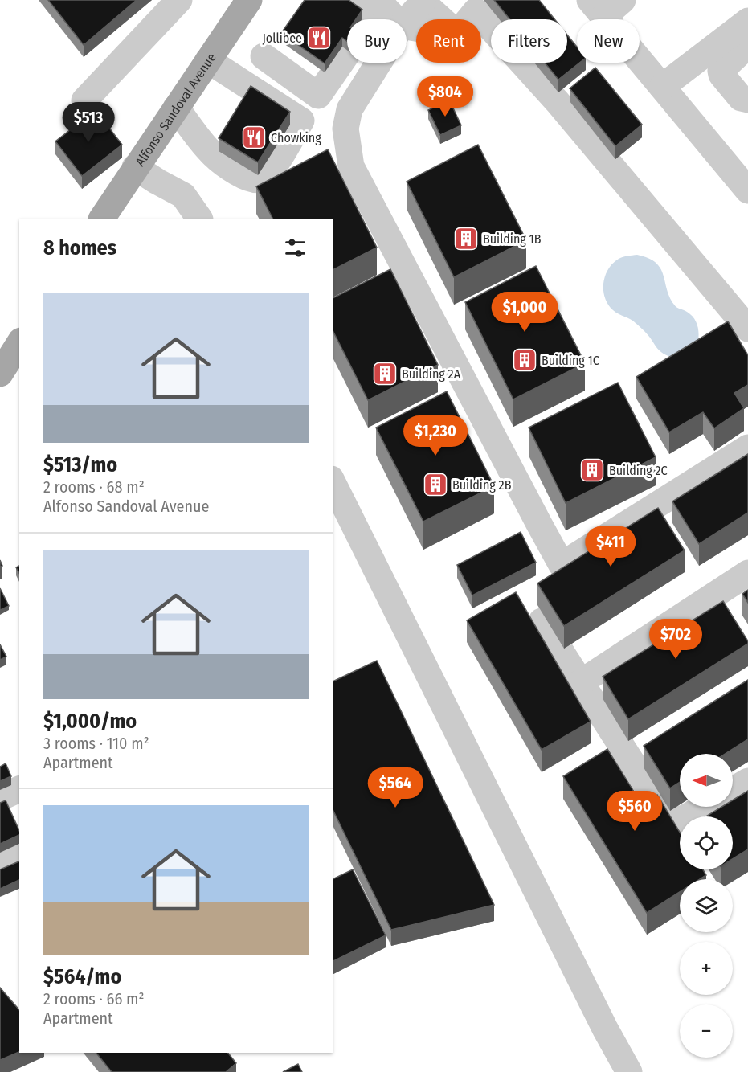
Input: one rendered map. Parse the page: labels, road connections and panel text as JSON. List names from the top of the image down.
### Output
{
  "streets": {
    "main road": ["Alfonso Sandoval Avenue"]
  },
  "places": {
    "restaurant": ["Jollibee", "Chowking"],
    "building": [
      "Building 1B",
      "Building 1C",
      "Building 2A",
      "Building 2C",
      "Building 2B"
    ]
  },
  "north": "left",
  "page": {
    "chip": [
      "Buy",
      "Rent",
      "Filters",
      "New"
    ],
    "price": [
      "$804",
      "$513",
      "$1,000",
      "$1,230",
      "$411",
      "$702",
      "$564",
      "$560"
    ],
    "heading": "8 homes",
    "list": [
      {
        "name": "$513/mo",
        "note": "2 rooms · 68 m² · Alfonso Sandoval Avenue"
      },
      {
        "name": "$1,000/mo",
        "note": "3 rooms · 110 m² · Apartment"
      },
      {
        "name": "$564/mo",
        "note": "2 rooms · 66 m² · Apartment"
      }
    ],
    "map_buttons": ["+", "−"]
  }
}
